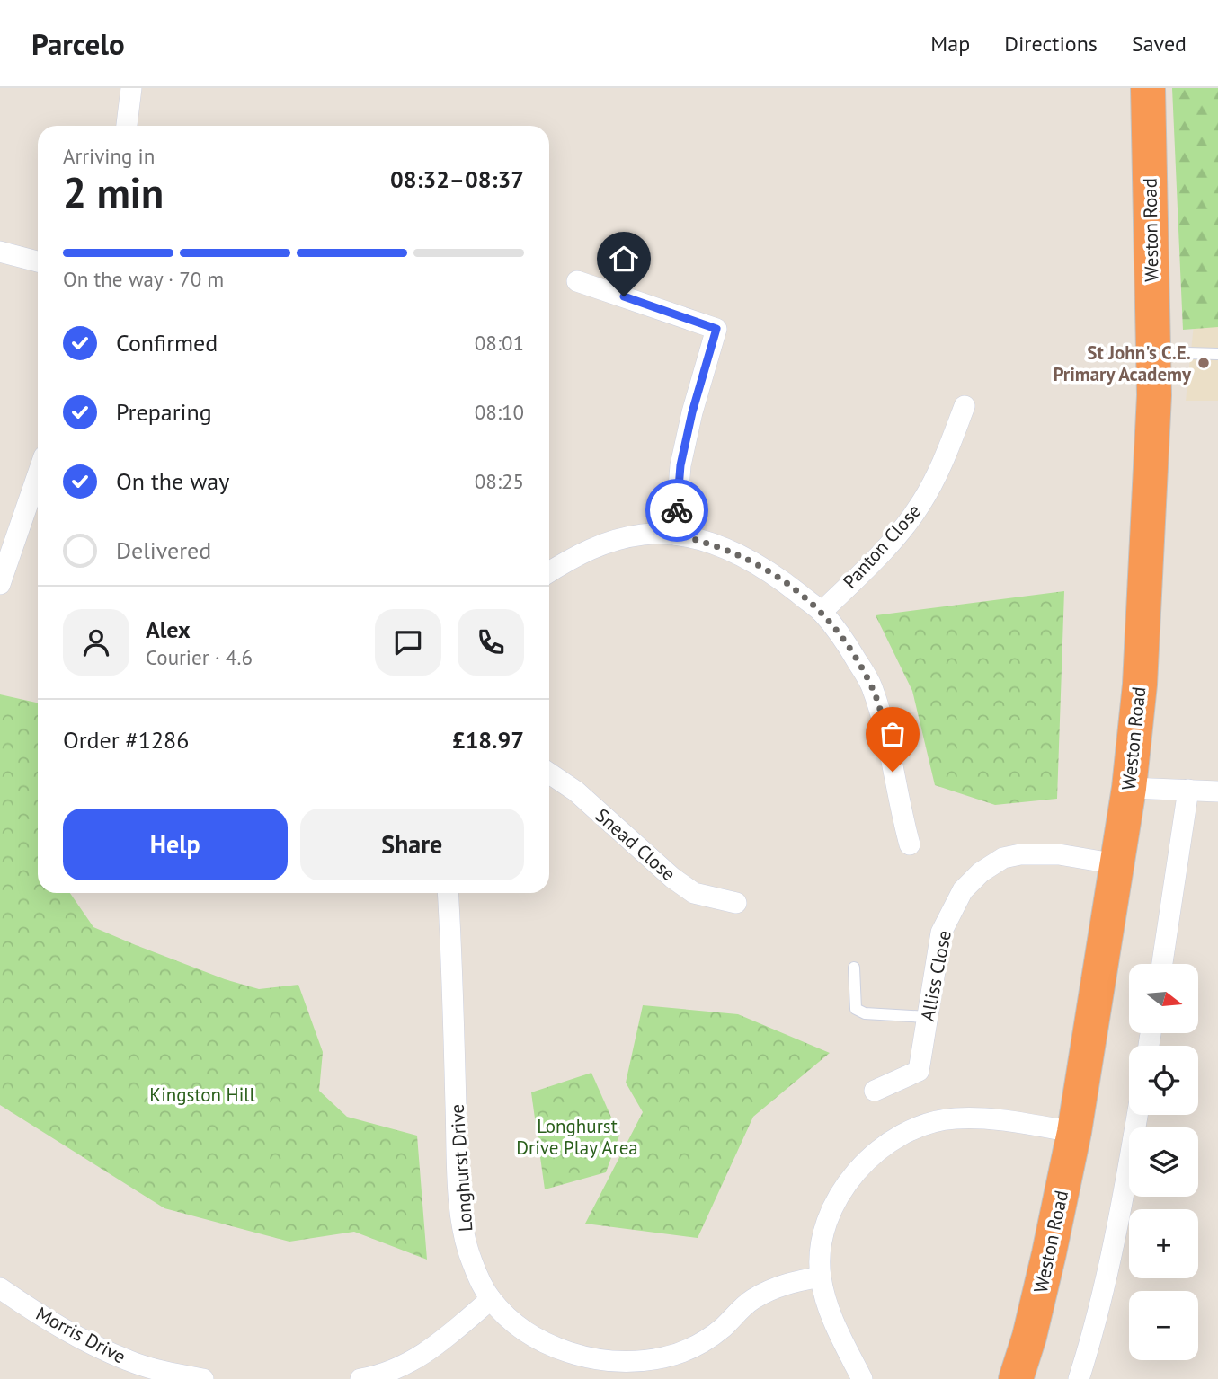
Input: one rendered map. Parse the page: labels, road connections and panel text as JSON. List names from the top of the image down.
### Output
{
  "streets": {
    "highway": ["Weston Road"],
    "street": [
      "Panton Close",
      "Snead Close",
      "Alliss Close",
      "Longhurst Drive",
      "Morris Drive"
    ]
  },
  "crossings": [
    ["Weston Road", "Alliss Close"]
  ],
  "parks": ["Kingston Hill", "Longhurst Drive Play Area"],
  "places": ["St John's C.E. Primary Academy"],
  "north": "right",
  "page": {
    "header": "Parcelo",
    "nav": ["Map", "Directions", "Saved"],
    "heading": ["2 min", "Arriving in", "08:32–08:37"],
    "panel": [
      "Alex",
      "Courier · 4.6",
      "Order #1286",
      "£18.97"
    ],
    "bar": "On the way · 70 m",
    "list": [
      ["Confirmed", "08:01"],
      ["Preparing", "08:10"],
      ["On the way", "08:25"],
      "Delivered"
    ],
    "buttons": ["Help", "Share"],
    "map_buttons": ["+", "−"]
  }
}
